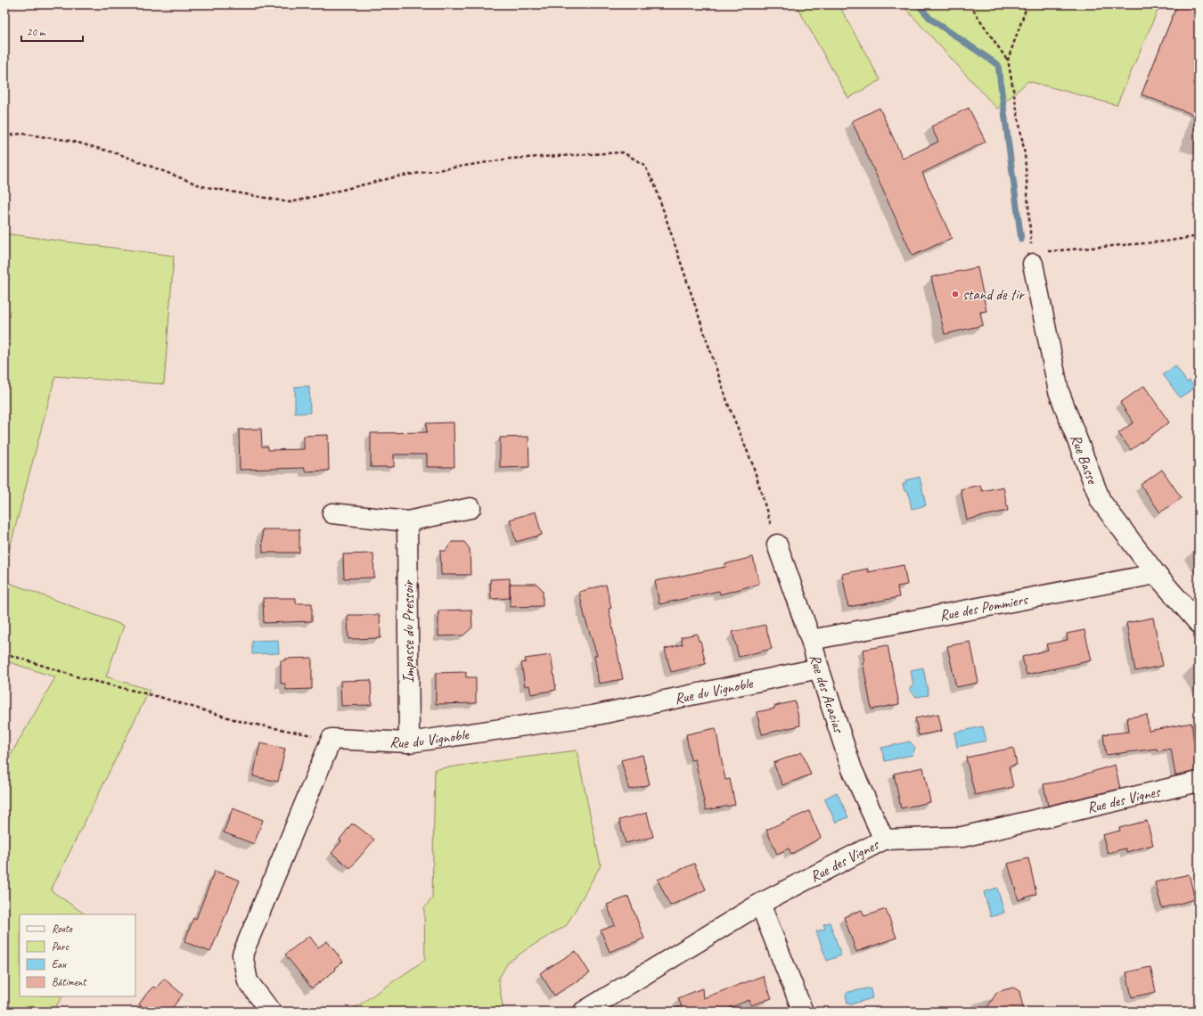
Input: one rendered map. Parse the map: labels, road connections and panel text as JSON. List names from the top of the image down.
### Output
{
  "streets": {
    "street": [
      "Rue Basse",
      "Rue des Pommiers",
      "Impasse du Pressoir",
      "Rue du Vignoble",
      "Rue des Acacias",
      "Rue des Vignes"
    ]
  },
  "crossings": [
    ["Rue Basse", "Rue des Pommiers"],
    ["Rue des Pommiers", "Rue des Acacias"],
    ["Impasse du Pressoir", "Rue du Vignoble"],
    ["Rue du Vignoble", "Rue des Acacias"],
    ["Rue des Acacias", "Rue des Vignes"]
  ],
  "places": ["stand de tir"],
  "legend": [
    "Route",
    "Parc",
    "Eau",
    "Bâtiment"
  ],
  "scale_bar": "20 m"
}
